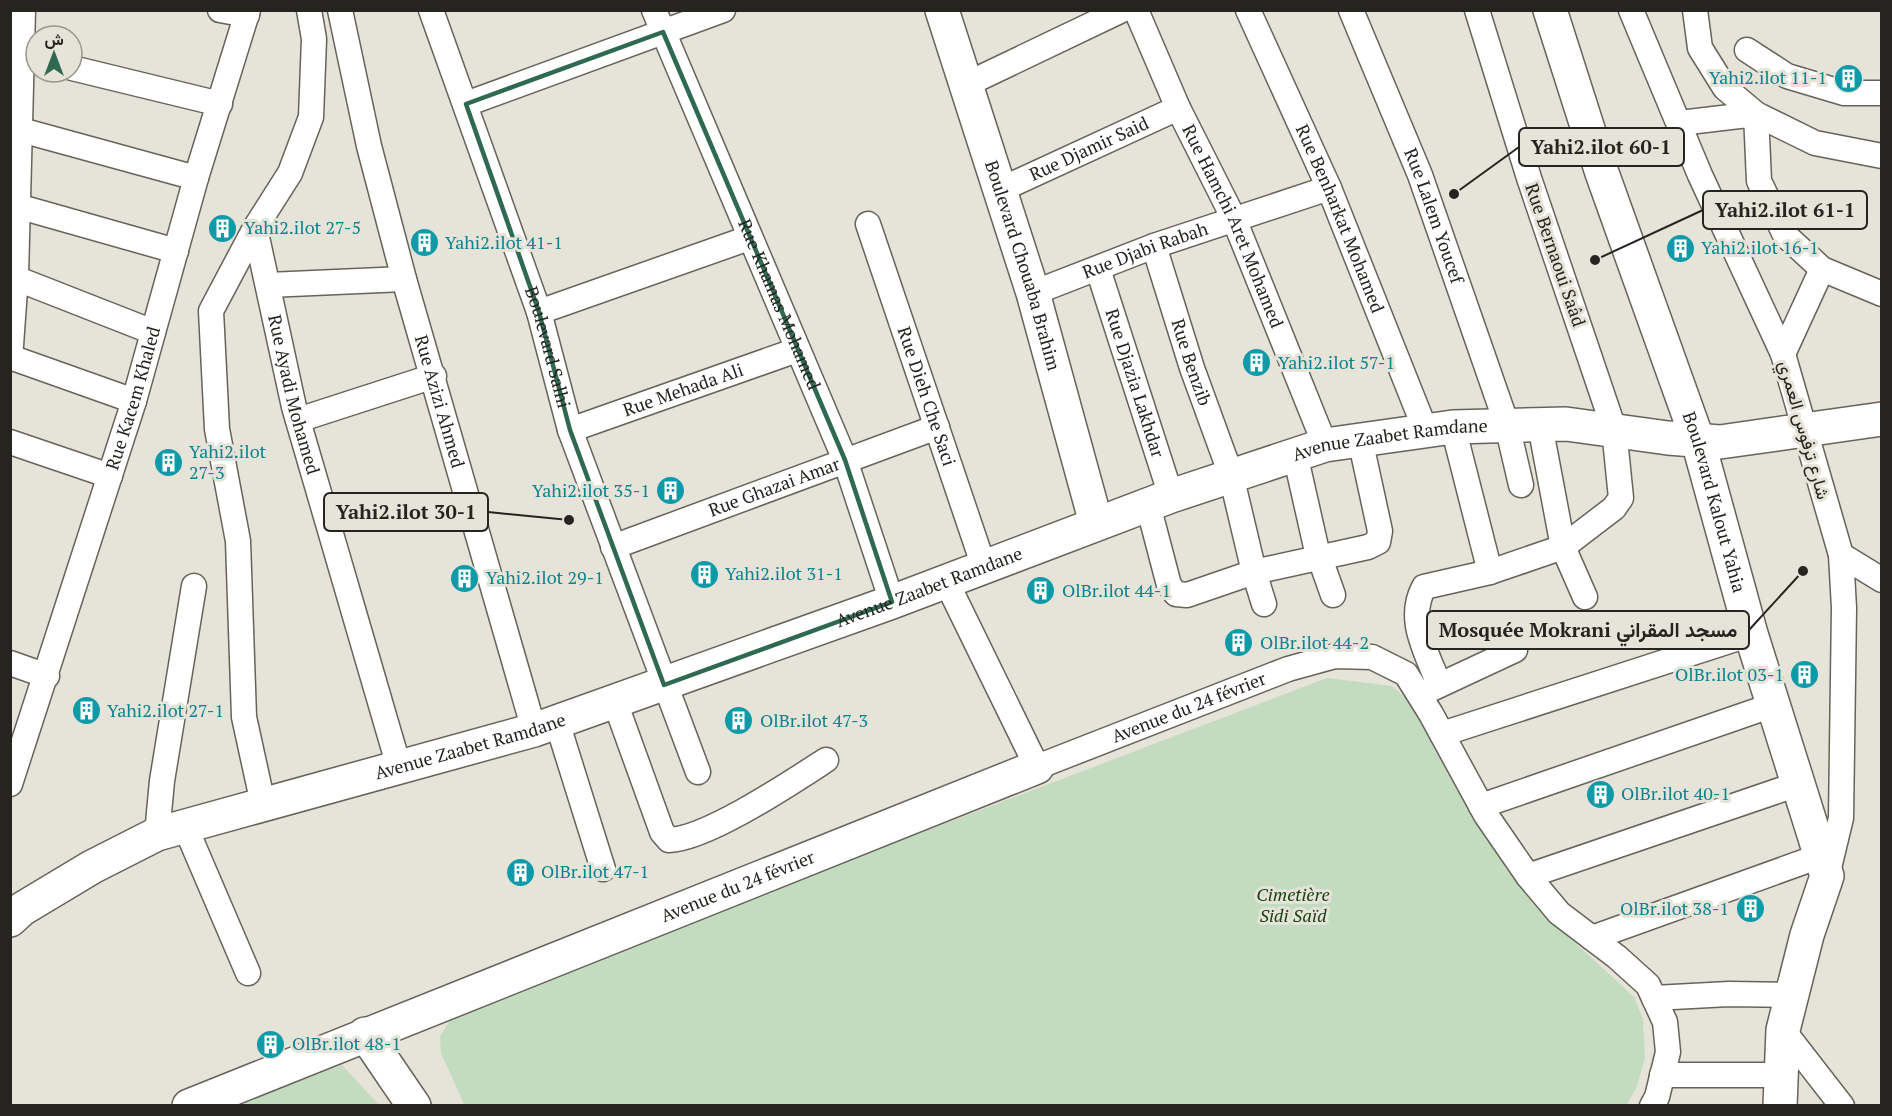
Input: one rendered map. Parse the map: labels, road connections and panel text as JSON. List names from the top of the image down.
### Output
{
  "streets": {
    "street": [
      "Rue Djamir Said",
      "Rue Lalem Youcef",
      "Rue Benharkat Mohamed",
      "Rue Hamchi Aret Mohamed",
      "Rue Djabi Rabah",
      "Rue Bernaoui Saâd",
      "Boulevard Chouaba Brahim",
      "Rue Khamas Mohamed",
      "Boulevard Salhi",
      "Rue Benzib",
      "Rue Djazia Lakhdar",
      "Rue Mehada Ali",
      "Rue Ayadi Mohamed",
      "Rue Dieh Che Saci",
      "Rue Kacem Khaled",
      "Rue Azizi Ahmed",
      "شارع ترفوس العمري",
      "Avenue Zaabet Ramdane",
      "Rue Ghazai Amar",
      "Boulevard Kalout Yahia",
      "Avenue du 24 février"
    ]
  },
  "crossings": [
    ["Rue Djamir Said", "Rue Hamchi Aret Mohamed"],
    ["Rue Djamir Said", "Boulevard Chouaba Brahim"],
    ["Rue Lalem Youcef", "Avenue Zaabet Ramdane"],
    ["Rue Benharkat Mohamed", "Rue Djabi Rabah"],
    ["Rue Benharkat Mohamed", "Avenue Zaabet Ramdane"],
    ["Rue Hamchi Aret Mohamed", "Rue Djabi Rabah"],
    ["Rue Hamchi Aret Mohamed", "Avenue Zaabet Ramdane"],
    ["Rue Djabi Rabah", "Boulevard Chouaba Brahim"],
    ["Rue Djabi Rabah", "Rue Benzib"],
    ["Rue Djabi Rabah", "Rue Djazia Lakhdar"],
    ["Rue Bernaoui Saâd", "Avenue Zaabet Ramdane"],
    ["Boulevard Chouaba Brahim", "Avenue Zaabet Ramdane"],
    ["Rue Khamas Mohamed", "Rue Mehada Ali"],
    ["Rue Khamas Mohamed", "Avenue Zaabet Ramdane"],
    ["Rue Khamas Mohamed", "Rue Ghazai Amar"],
    ["Boulevard Salhi", "Rue Mehada Ali"],
    ["Boulevard Salhi", "Avenue Zaabet Ramdane"],
    ["Boulevard Salhi", "Rue Ghazai Amar"],
    ["Rue Benzib", "Rue Djazia Lakhdar"],
    ["Rue Benzib", "Avenue Zaabet Ramdane"],
    ["Rue Djazia Lakhdar", "Avenue Zaabet Ramdane"],
    ["Rue Ayadi Mohamed", "Avenue Zaabet Ramdane"],
    ["Rue Dieh Che Saci", "Avenue Zaabet Ramdane"],
    ["Rue Dieh Che Saci", "Rue Ghazai Amar"],
    ["Rue Azizi Ahmed", "Avenue Zaabet Ramdane"],
    ["شارع ترفوس العمري", "Avenue Zaabet Ramdane"],
    ["شارع ترفوس العمري", "Boulevard Kalout Yahia"],
    ["Avenue Zaabet Ramdane", "Boulevard Kalout Yahia"]
  ],
  "parks": ["Cimetière Sidi Saïd"],
  "places": {
    "building": [
      "Yahi2.ilot 11-1",
      "Yahi2.ilot 27-5",
      "Yahi2.ilot 41-1",
      "Yahi2.ilot 16-1",
      "Yahi2.ilot 57-1",
      "Yahi2.ilot 27-3",
      "Yahi2.ilot 35-1",
      "Yahi2.ilot 31-1",
      "Yahi2.ilot 29-1",
      "OlBr.ilot 44-1",
      "OlBr.ilot 44-2",
      "OlBr.ilot 03-1",
      "Yahi2.ilot 27-1",
      "OlBr.ilot 47-3",
      "OlBr.ilot 40-1",
      "OlBr.ilot 47-1",
      "OlBr.ilot 38-1",
      "OlBr.ilot 48-1"
    ],
    "other": [
      "Yahi2.ilot 60-1",
      "Yahi2.ilot 61-1",
      "Yahi2.ilot 30-1",
      "Mosquée Mokrani مسجد المقراني"
    ]
  },
  "north": "top"
}
